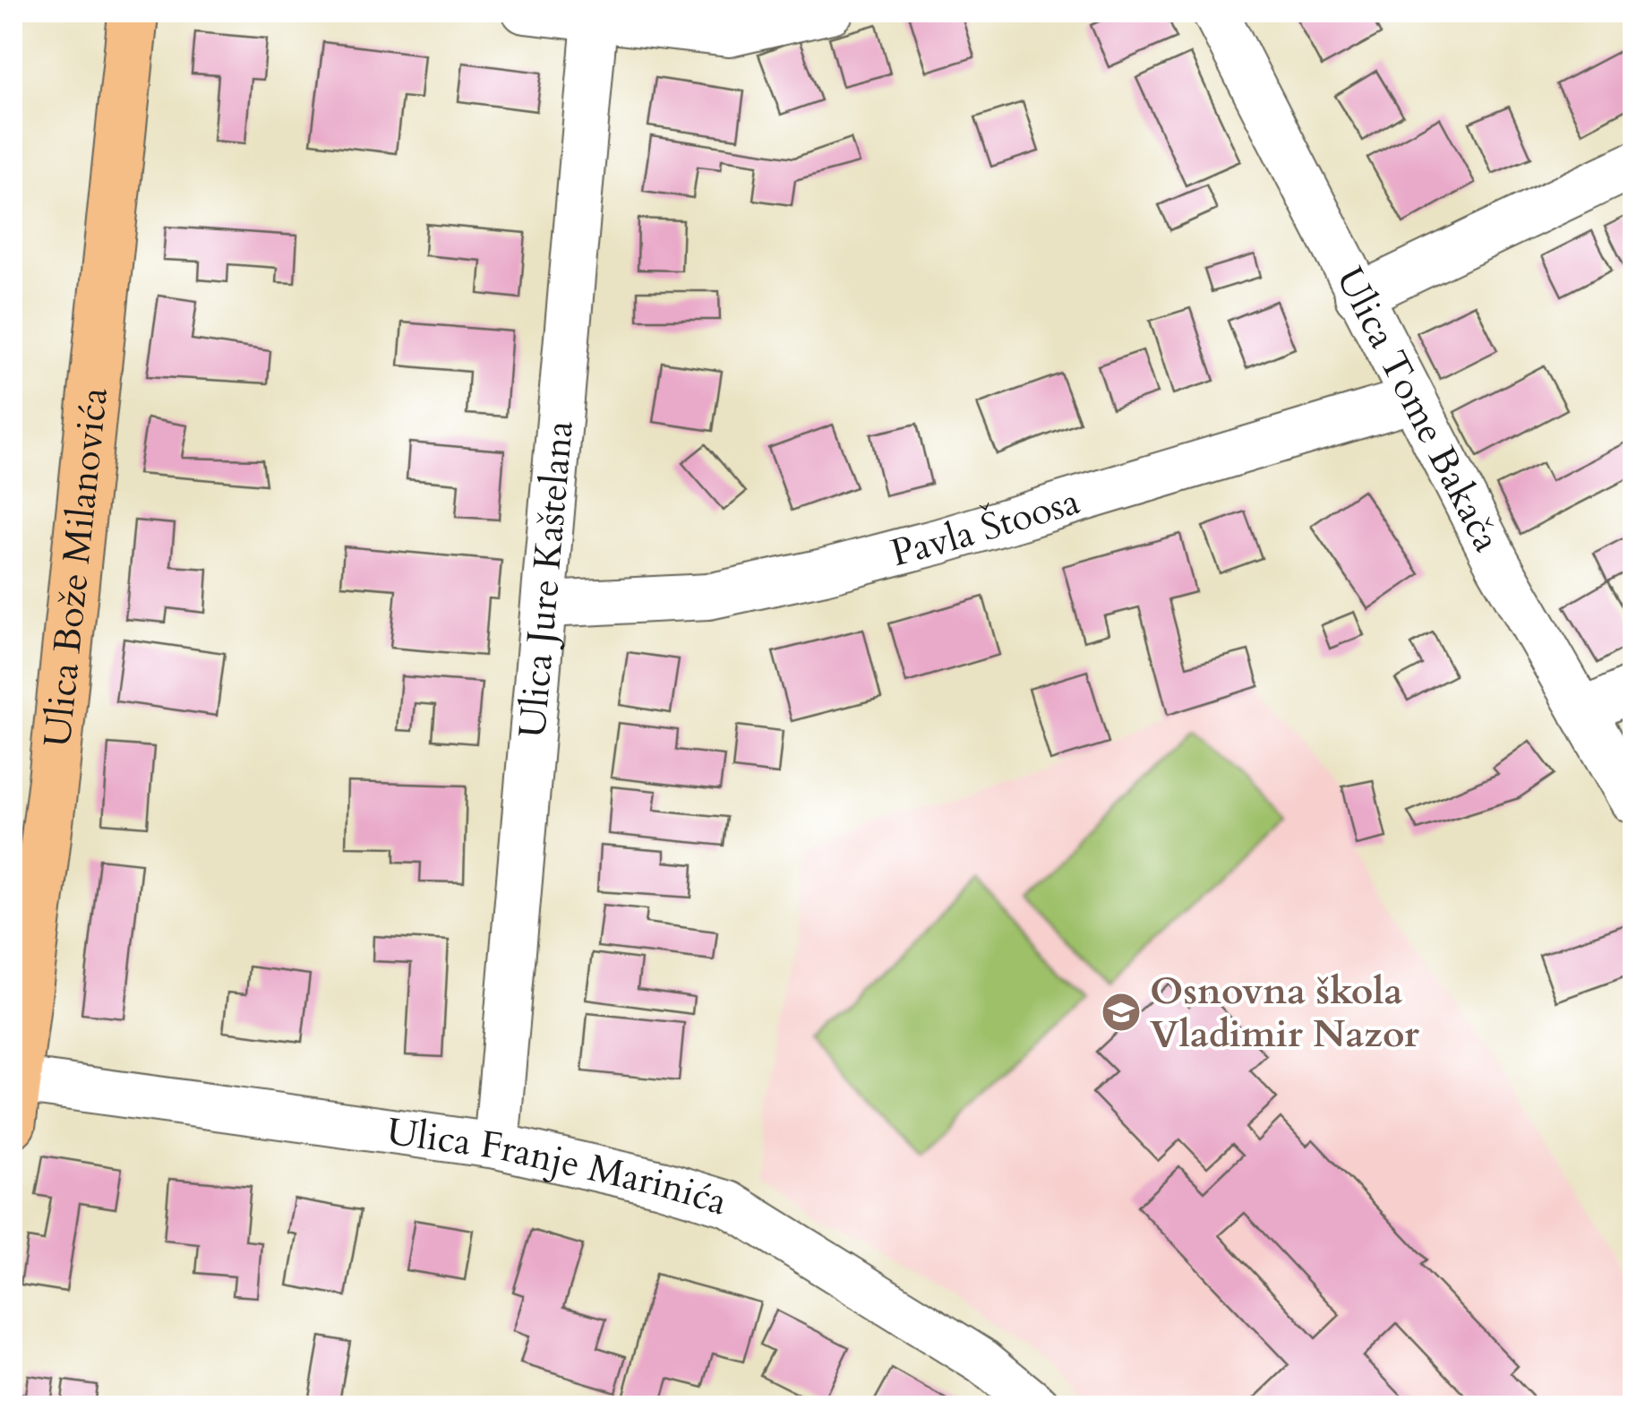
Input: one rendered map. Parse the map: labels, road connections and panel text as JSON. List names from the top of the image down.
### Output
{
  "streets": {
    "main road": ["Ulica Bože Milanovića"],
    "street": [
      "Ulica Tome Bakača",
      "Pavla Štoosa",
      "Ulica Jure Kaštelana",
      "Ulica Franje Marinića"
    ]
  },
  "crossings": [
    ["Ulica Tome Bakača", "Pavla Štoosa"],
    ["Pavla Štoosa", "Ulica Jure Kaštelana"],
    ["Ulica Bože Milanovića", "Ulica Franje Marinića"],
    ["Ulica Jure Kaštelana", "Ulica Franje Marinića"]
  ],
  "places": {
    "school or university": ["Osnovna škola Vladimir Nazor"]
  }
}
